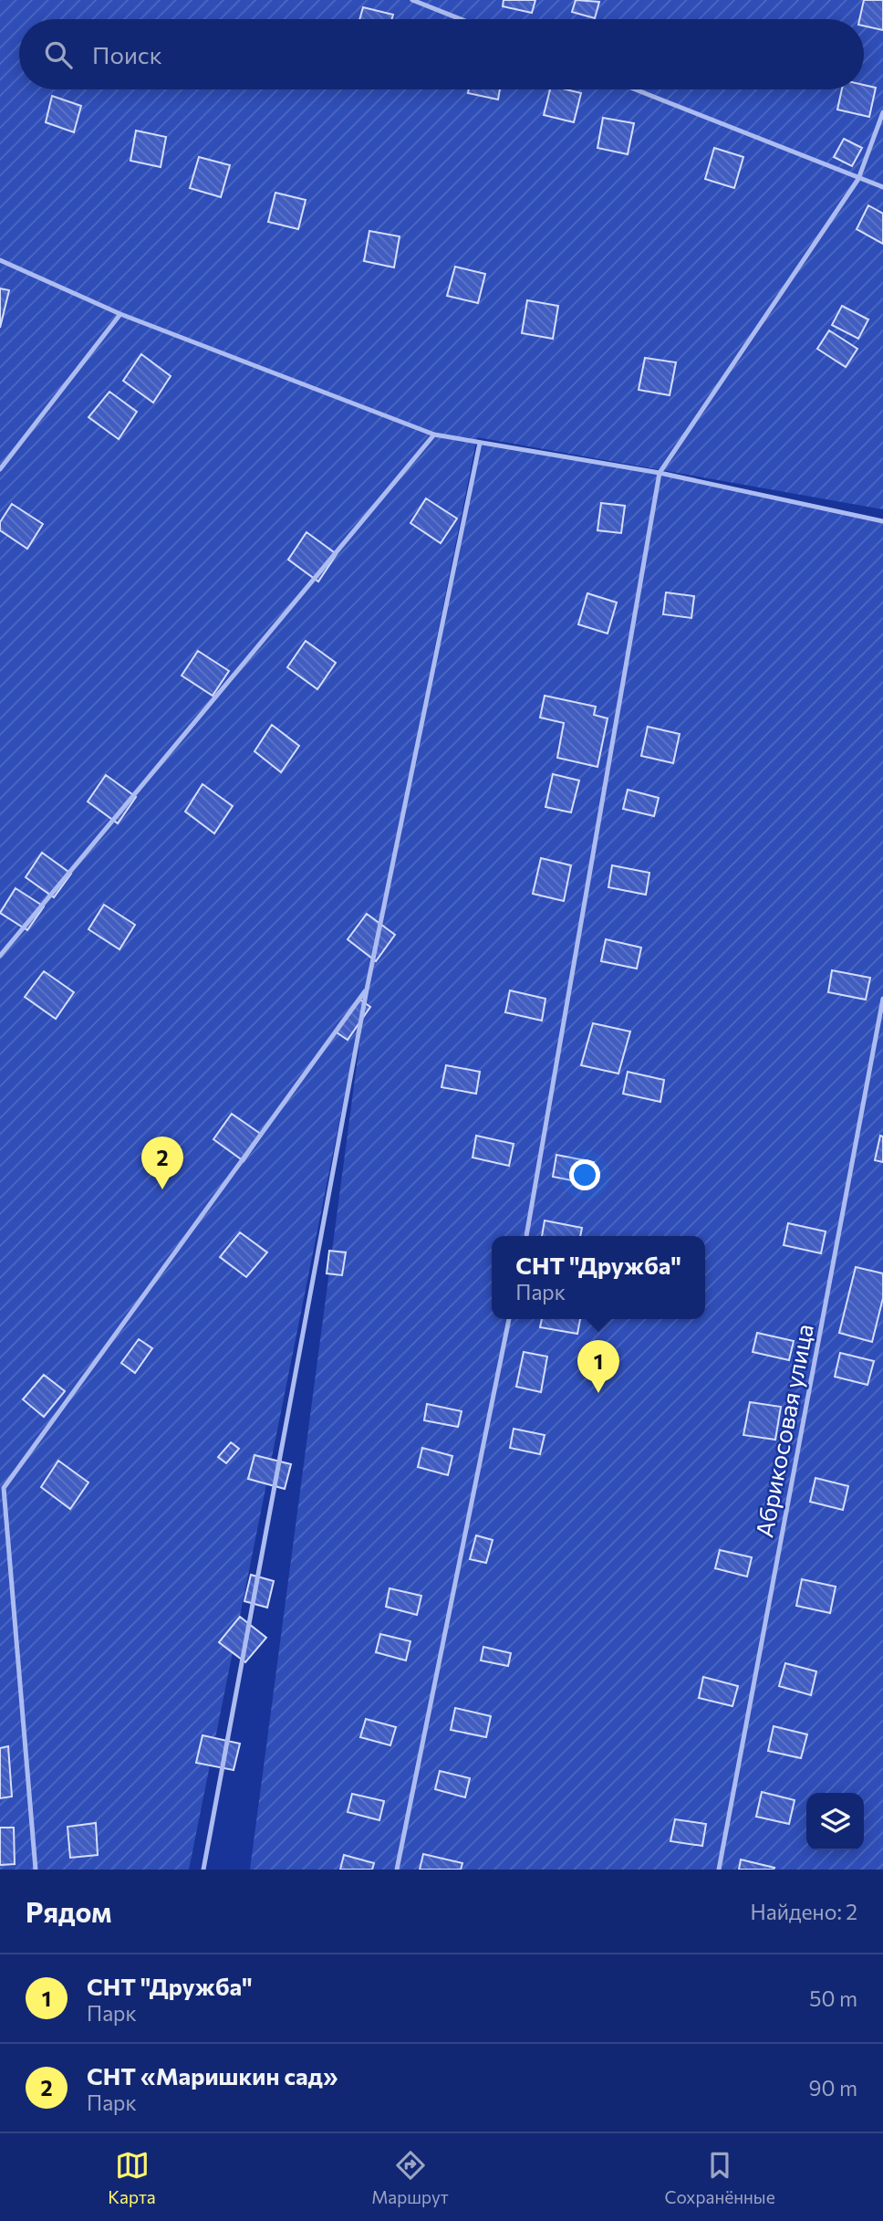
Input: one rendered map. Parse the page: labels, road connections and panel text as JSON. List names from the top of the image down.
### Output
{
  "streets": {
    "lane": ["Абрикосовая улица"]
  },
  "page": {
    "search": "Поиск",
    "pins": ["2", "1"],
    "popup": ["СНТ \"Дружба\"", "Парк"],
    "heading": ["Рядом", "Найдено: 2"],
    "list": [
      {
        "mark": "1",
        "name": "СНТ \"Дружба\"",
        "note": "Парк",
        "value": "50 m"
      },
      {
        "mark": "2",
        "name": "СНТ «Маришкин сад»",
        "note": "Парк",
        "value": "90 m"
      }
    ],
    "nav": ["Карта", "Маршрут", "Сохранённые"]
  }
}
